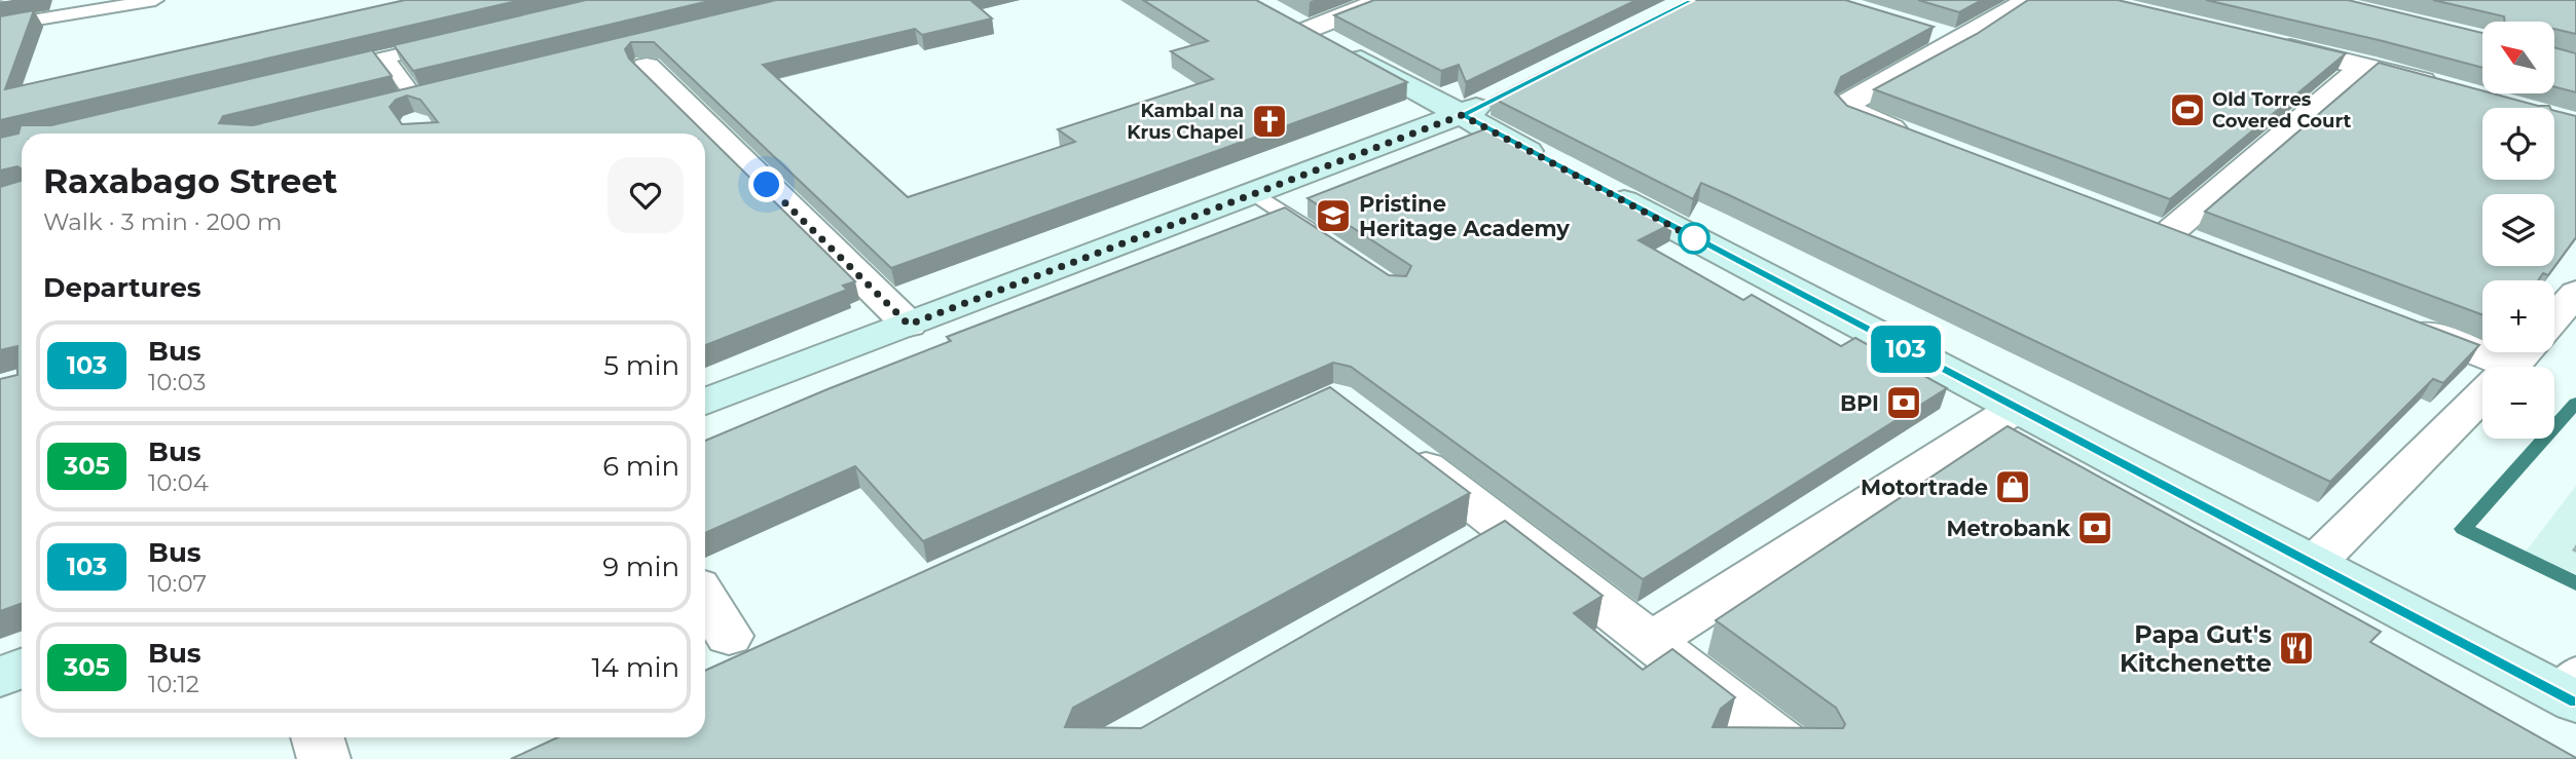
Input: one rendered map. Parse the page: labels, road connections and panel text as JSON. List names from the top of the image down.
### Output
{
  "places": {
    "sports": ["Old Torres Covered Court"],
    "church": ["Kambal na Krus Chapel"],
    "school or university": ["Pristine Heritage Academy"],
    "bank": ["BPI", "Metrobank"],
    "shop": ["Motortrade"],
    "restaurant": ["Papa Gut's Kitchenette"]
  },
  "lines": ["bus line 103"],
  "north": "top left",
  "page": {
    "on_map": "103",
    "map_buttons": ["+", "−"],
    "heading": [
      ["Raxabago Street", "Walk · 3 min · 200 m"],
      "Departures"
    ],
    "list": [
      {
        "mark": "103",
        "name": "Bus",
        "note": "10:03",
        "value": "5 min"
      },
      {
        "mark": "305",
        "name": "Bus",
        "note": "10:04",
        "value": "6 min"
      },
      {
        "mark": "103",
        "name": "Bus",
        "note": "10:07",
        "value": "9 min"
      },
      {
        "mark": "305",
        "name": "Bus",
        "note": "10:12",
        "value": "14 min"
      }
    ]
  }
}
